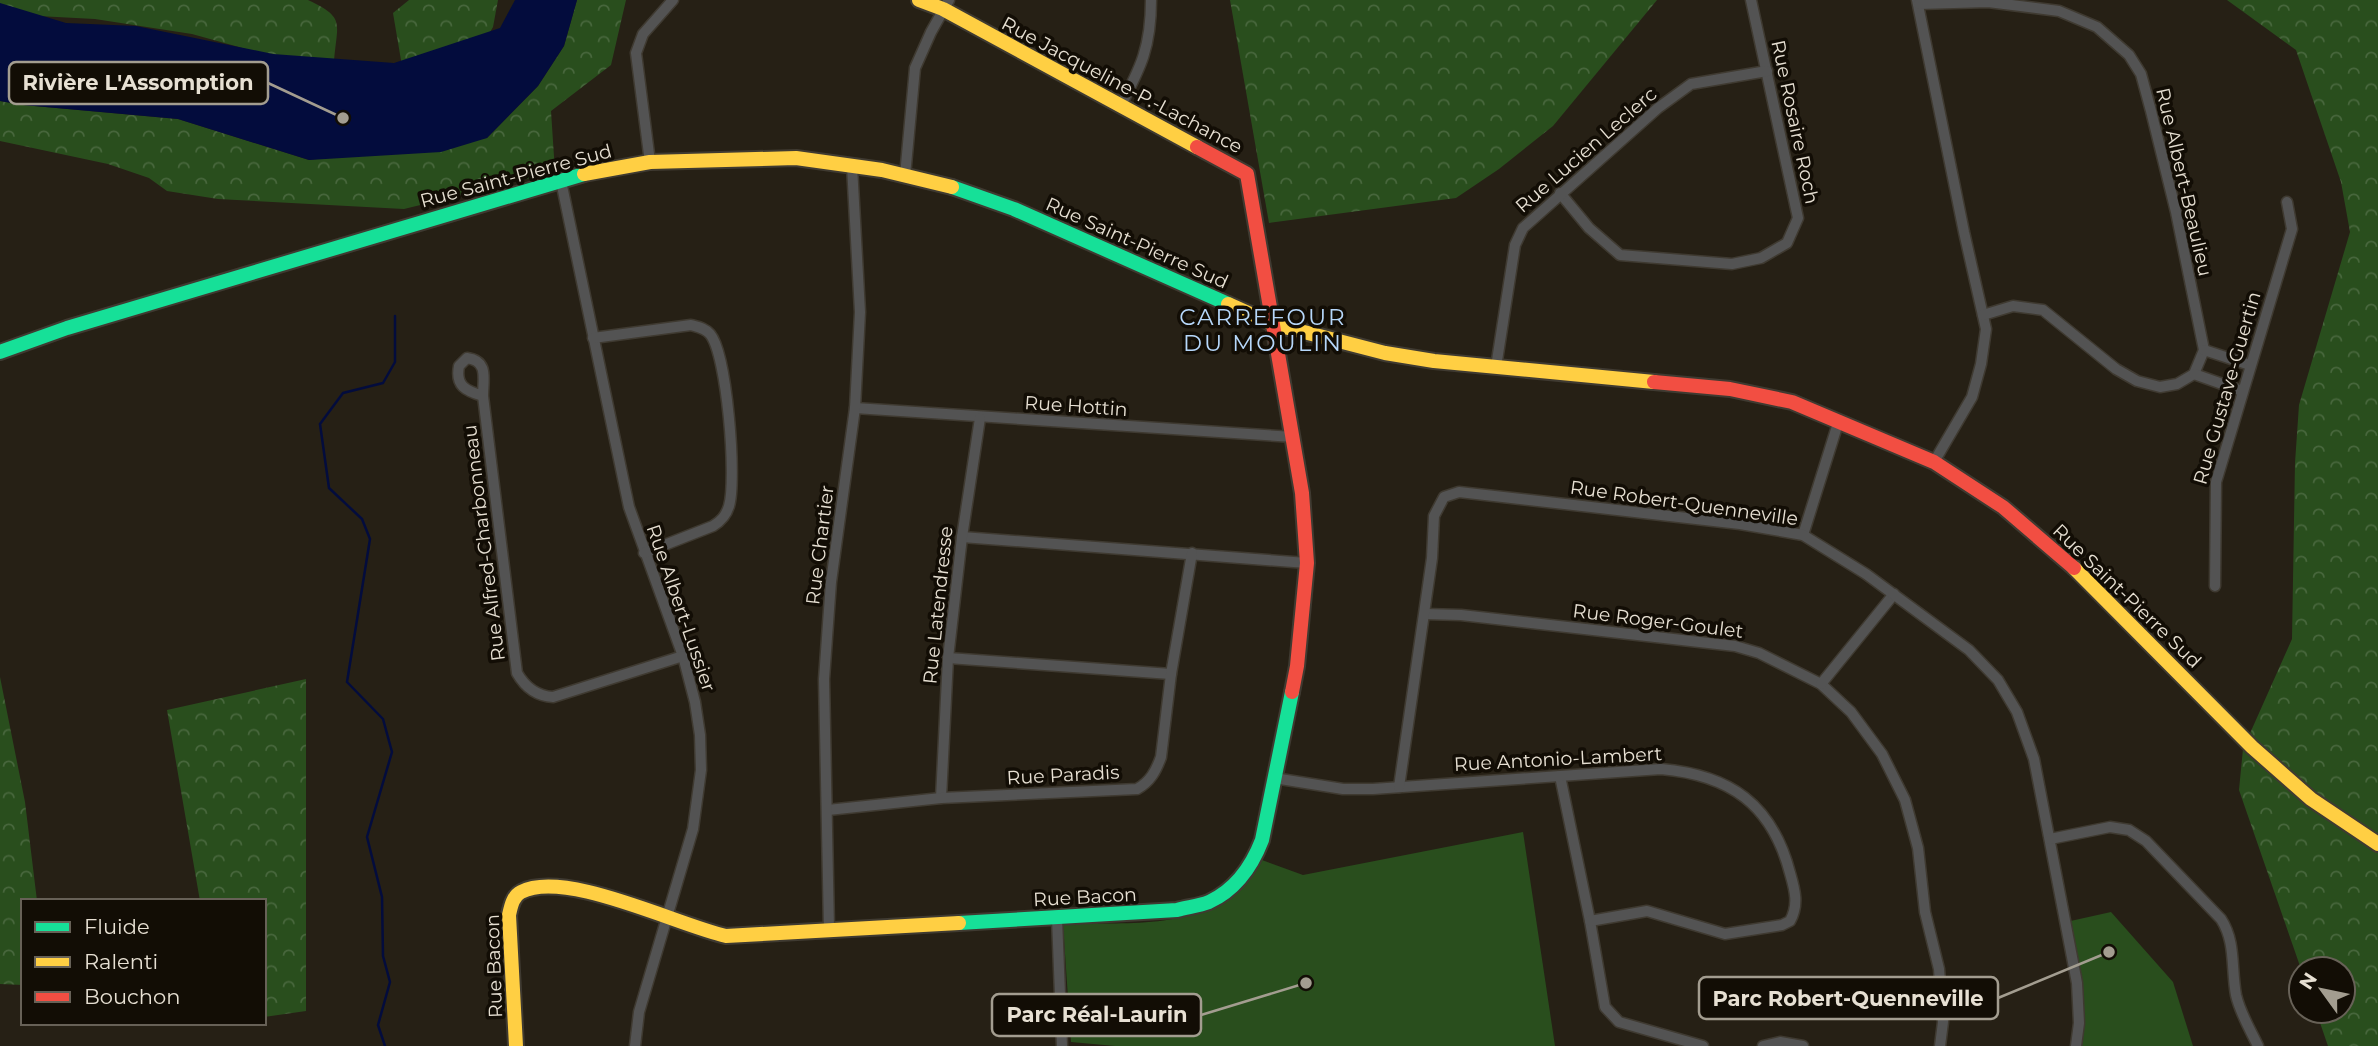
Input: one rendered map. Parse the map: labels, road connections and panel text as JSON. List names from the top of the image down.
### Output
{
  "streets": {
    "street": [
      "Rue Jacqueline-P.-Lachance",
      "Rue Rosaire Roch",
      "Rue Lucien Leclerc",
      "Rue Saint-Pierre Sud",
      "Rue Albert-Beaulieu",
      "Rue Gustave-Guertin",
      "Rue Hottin",
      "Rue Robert-Quenneville",
      "Rue Alfred-Charbonneau",
      "Rue Chartier",
      "Rue Latendresse",
      "Rue Albert-Lussier",
      "Rue Roger-Goulet",
      "Rue Antonio-Lambert",
      "Rue Paradis",
      "Rue Bacon"
    ]
  },
  "crossings": [
    ["Rue Jacqueline-P.-Lachance", "Rue Saint-Pierre Sud"],
    ["Rue Jacqueline-P.-Lachance", "Rue Bacon"],
    ["Rue Rosaire Roch", "Rue Lucien Leclerc"],
    ["Rue Lucien Leclerc", "Rue Saint-Pierre Sud"],
    ["Rue Saint-Pierre Sud", "Rue Albert-Beaulieu"],
    ["Rue Saint-Pierre Sud", "Rue Chartier"],
    ["Rue Saint-Pierre Sud", "Rue Albert-Lussier"],
    ["Rue Saint-Pierre Sud", "Rue Bacon"],
    ["Rue Hottin", "Rue Chartier"],
    ["Rue Hottin", "Rue Latendresse"],
    ["Rue Hottin", "Rue Bacon"],
    ["Rue Robert-Quenneville", "Rue Roger-Goulet"],
    ["Rue Alfred-Charbonneau", "Rue Albert-Lussier"],
    ["Rue Chartier", "Rue Paradis"],
    ["Rue Chartier", "Rue Bacon"],
    ["Rue Latendresse", "Rue Paradis"],
    ["Rue Albert-Lussier", "Rue Bacon"],
    ["Rue Antonio-Lambert", "Rue Bacon"]
  ],
  "districts": ["CARREFOUR DU MOULIN"],
  "places": ["Rivière L'Assomption", "Parc Robert-Quenneville", "Parc Réal-Laurin"],
  "legend": ["Fluide", "Ralenti", "Bouchon"],
  "north": "top left"
}
